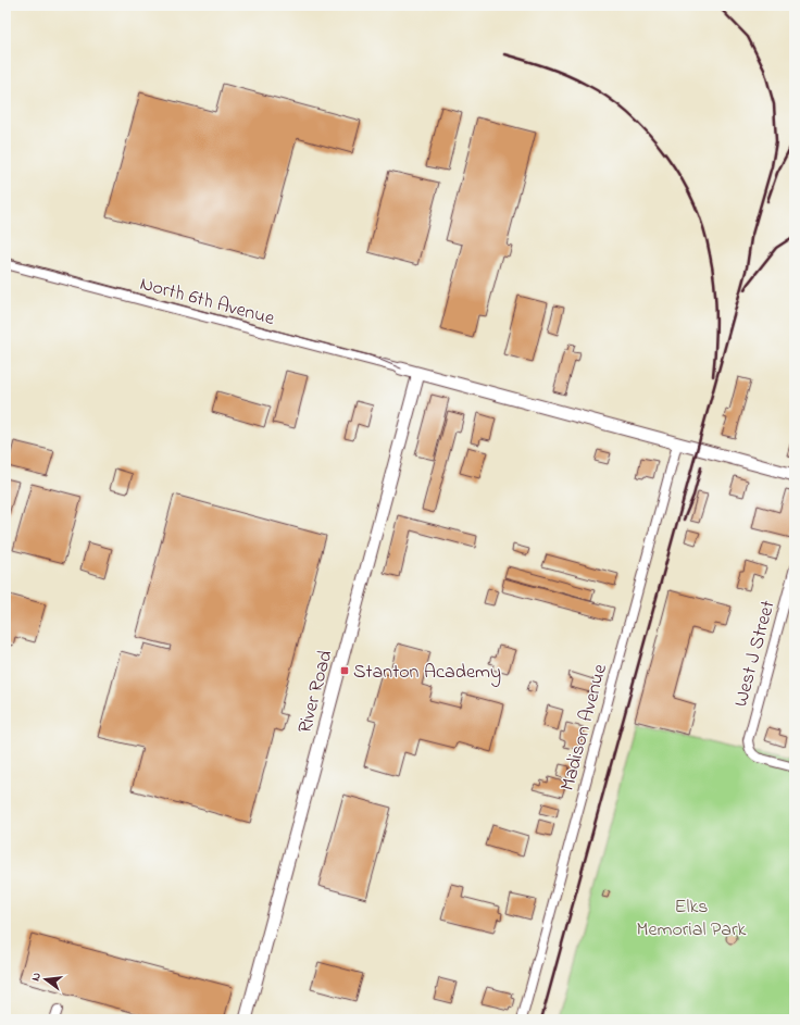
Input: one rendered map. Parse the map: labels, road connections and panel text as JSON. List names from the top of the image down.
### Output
{
  "streets": {
    "street": [
      "North 6th Avenue",
      "West J Street",
      "River Road",
      "Madison Avenue"
    ]
  },
  "parks": ["Elks Memorial Park"],
  "places": {
    "transit": ["Stanton Academy"]
  },
  "north": "left"
}
